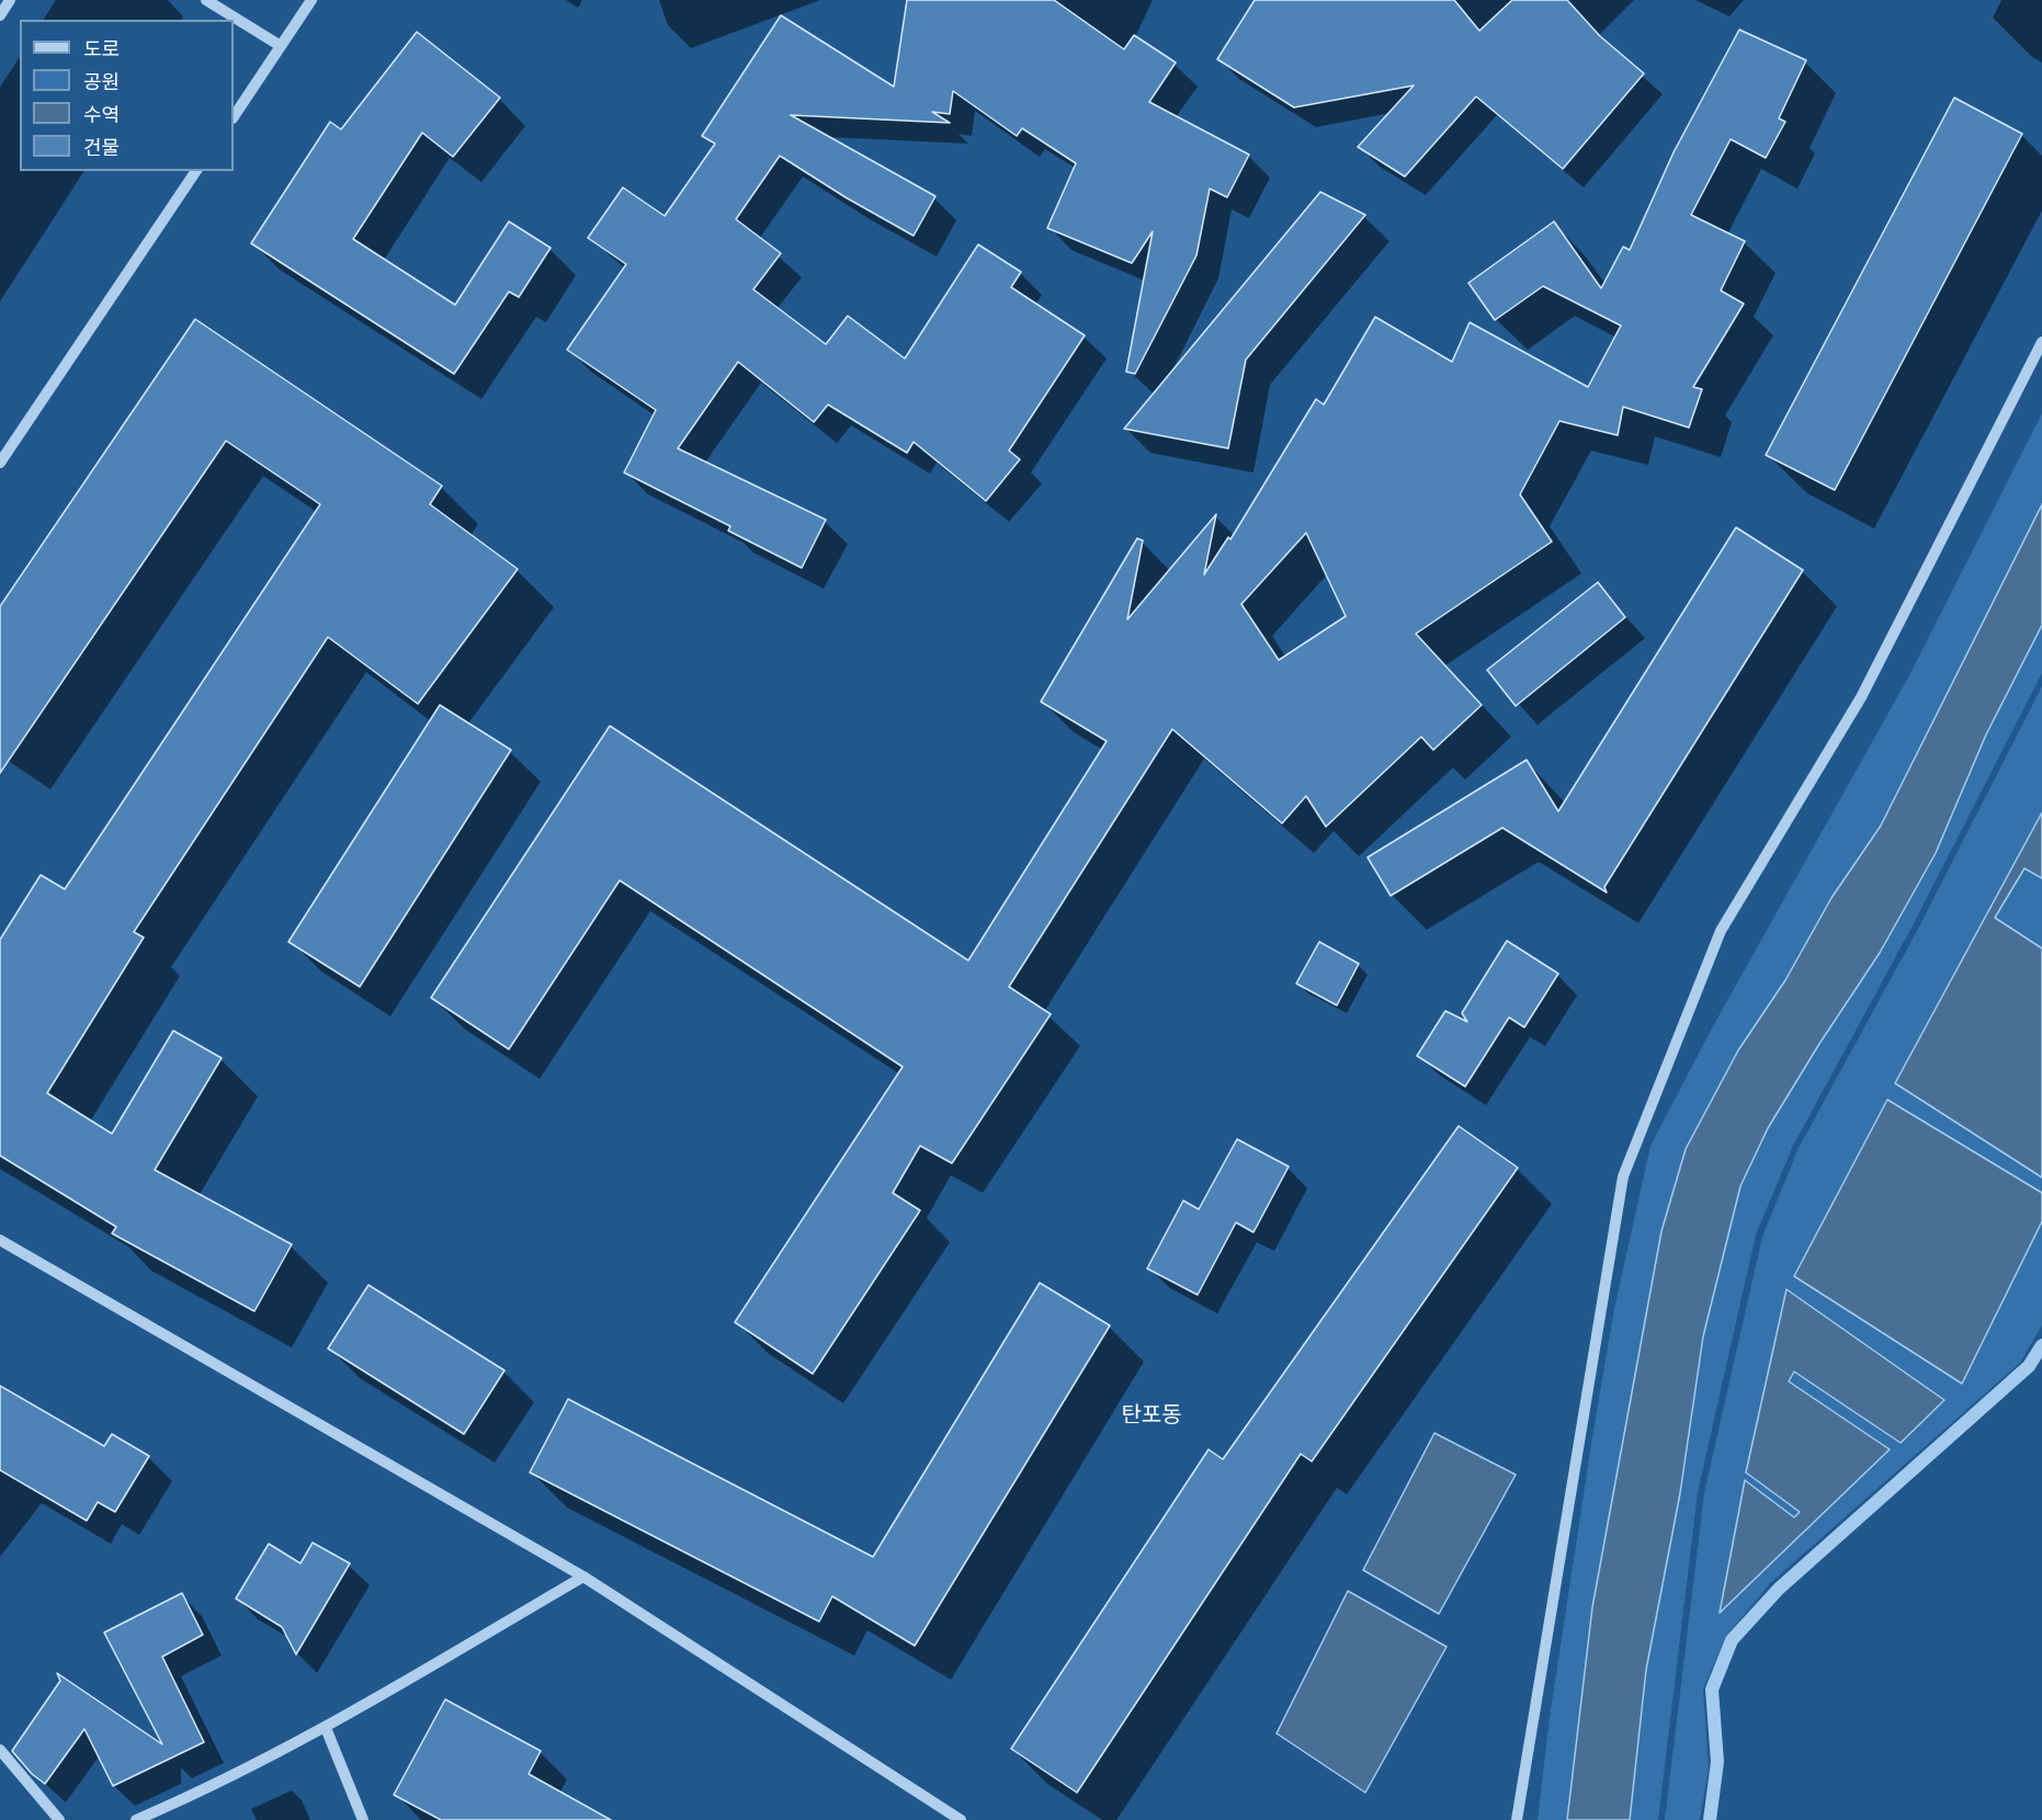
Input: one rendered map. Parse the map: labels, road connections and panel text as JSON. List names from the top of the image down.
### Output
{
  "districts": ["탄포동"],
  "legend": [
    "도로",
    "공원",
    "수역",
    "건물"
  ]
}
